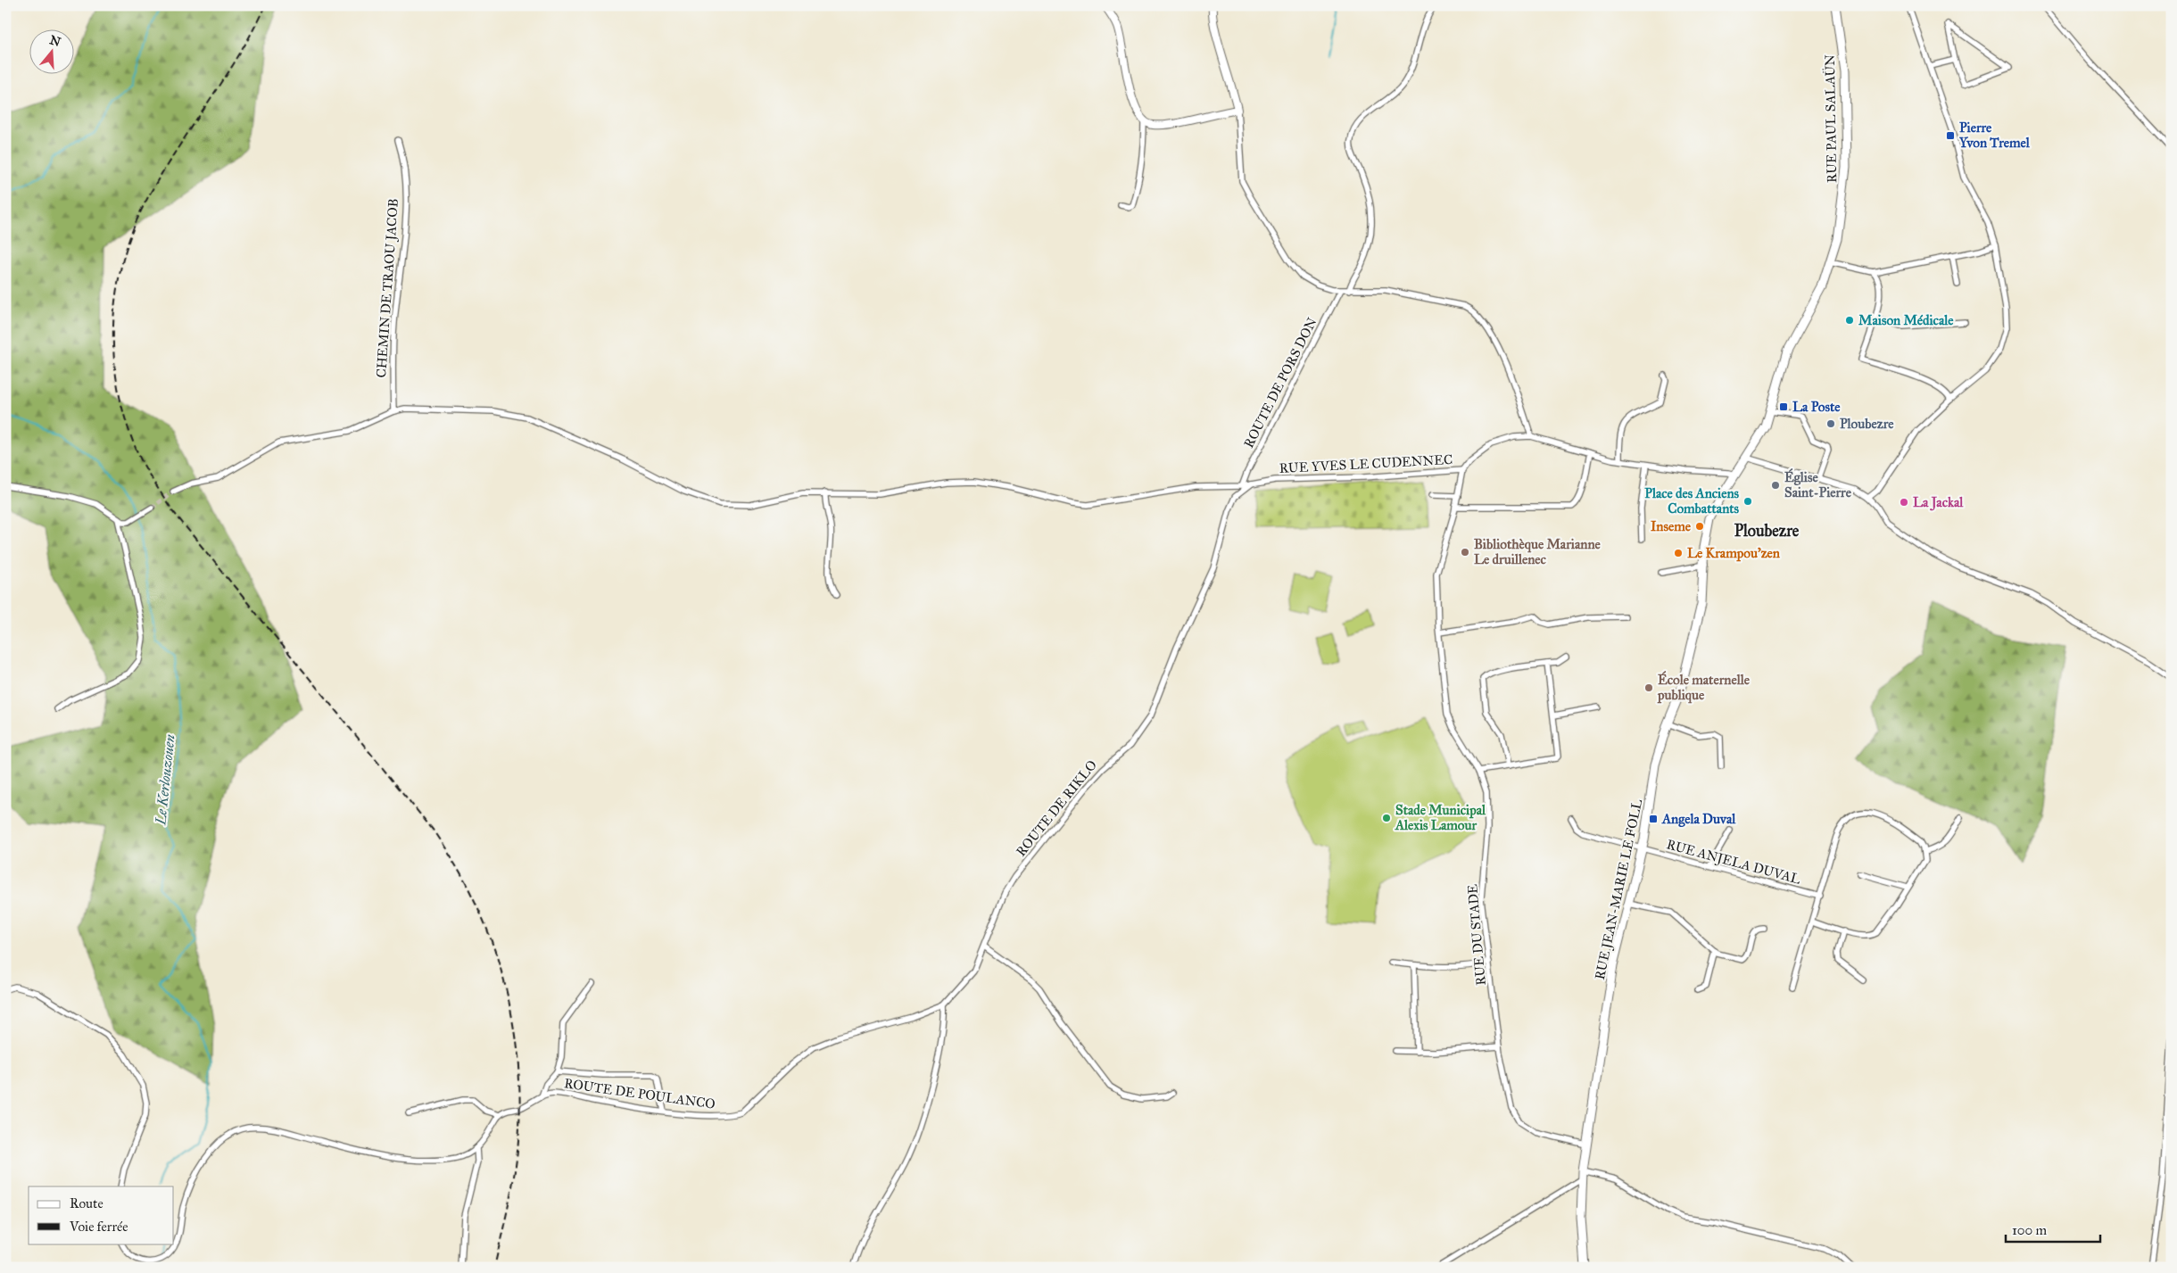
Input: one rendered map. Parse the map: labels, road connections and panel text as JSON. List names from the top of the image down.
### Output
{
  "streets": {
    "main road": ["RUE PAUL SALAÜN", "RUE JEAN-MARIE LE FOLL"],
    "street": [
      "CHEMIN DE TRAOU JACOB",
      "ROUTE DE PORS DON",
      "RUE YVES LE CUDENNEC",
      "ROUTE DE RIKLO",
      "RUE ANJELA DUVAL",
      "RUE DU STADE",
      "ROUTE DE POULANCO"
    ]
  },
  "crossings": [
    ["RUE PAUL SALAÜN", "RUE YVES LE CUDENNEC"],
    ["RUE PAUL SALAÜN", "RUE JEAN-MARIE LE FOLL"],
    ["CHEMIN DE TRAOU JACOB", "RUE YVES LE CUDENNEC"],
    ["ROUTE DE PORS DON", "RUE YVES LE CUDENNEC"],
    ["RUE YVES LE CUDENNEC", "ROUTE DE RIKLO"],
    ["RUE YVES LE CUDENNEC", "RUE JEAN-MARIE LE FOLL"],
    ["RUE YVES LE CUDENNEC", "RUE DU STADE"],
    ["ROUTE DE RIKLO", "ROUTE DE POULANCO"],
    ["RUE ANJELA DUVAL", "RUE JEAN-MARIE LE FOLL"],
    ["RUE JEAN-MARIE LE FOLL", "RUE DU STADE"]
  ],
  "districts": ["Ploubezre"],
  "water": ["Le Kerlouzouen"],
  "places": {
    "transit": ["Pierre Yvon Tremel", "La Poste", "Angela Duval"],
    "other": [
      "Maison Médicale",
      "Ploubezre",
      "Église Saint-Pierre",
      "Place des Anciens Combattants",
      "La Jackal",
      "Inseme",
      "Bibliothèque Marianne Le druillenec",
      "Le Krampou'zen",
      "École maternelle publique",
      "Stade Municipal Alexis Lamour"
    ]
  },
  "legend": ["Route", "Voie ferrée"],
  "scale_bar": "100 m",
  "north": "top"
}
